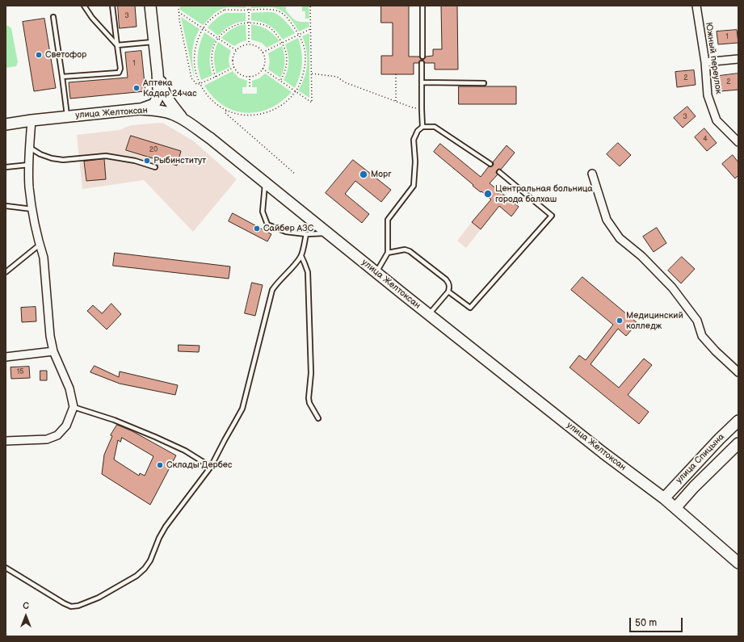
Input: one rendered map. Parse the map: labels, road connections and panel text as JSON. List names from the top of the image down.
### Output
{
  "streets": {
    "main road": ["улица Желтоксан", "улица Спицына"],
    "street": ["Южный переулок"]
  },
  "crossings": [
    ["улица Желтоксан", "улица Спицына"]
  ],
  "places": [
    "Светофор",
    "Аптека Кадар 24час",
    "Рыбинститут",
    "Морг",
    "Центральная больница города балхаш",
    "Сайбер АЗС",
    "Медицинский колледж",
    "Склады Дербес"
  ],
  "house_numbers": [
    "3",
    "1",
    "1",
    "2",
    "2",
    "3",
    "4",
    "20",
    "15"
  ],
  "scale_bar": "50 m",
  "north": "top"
}
